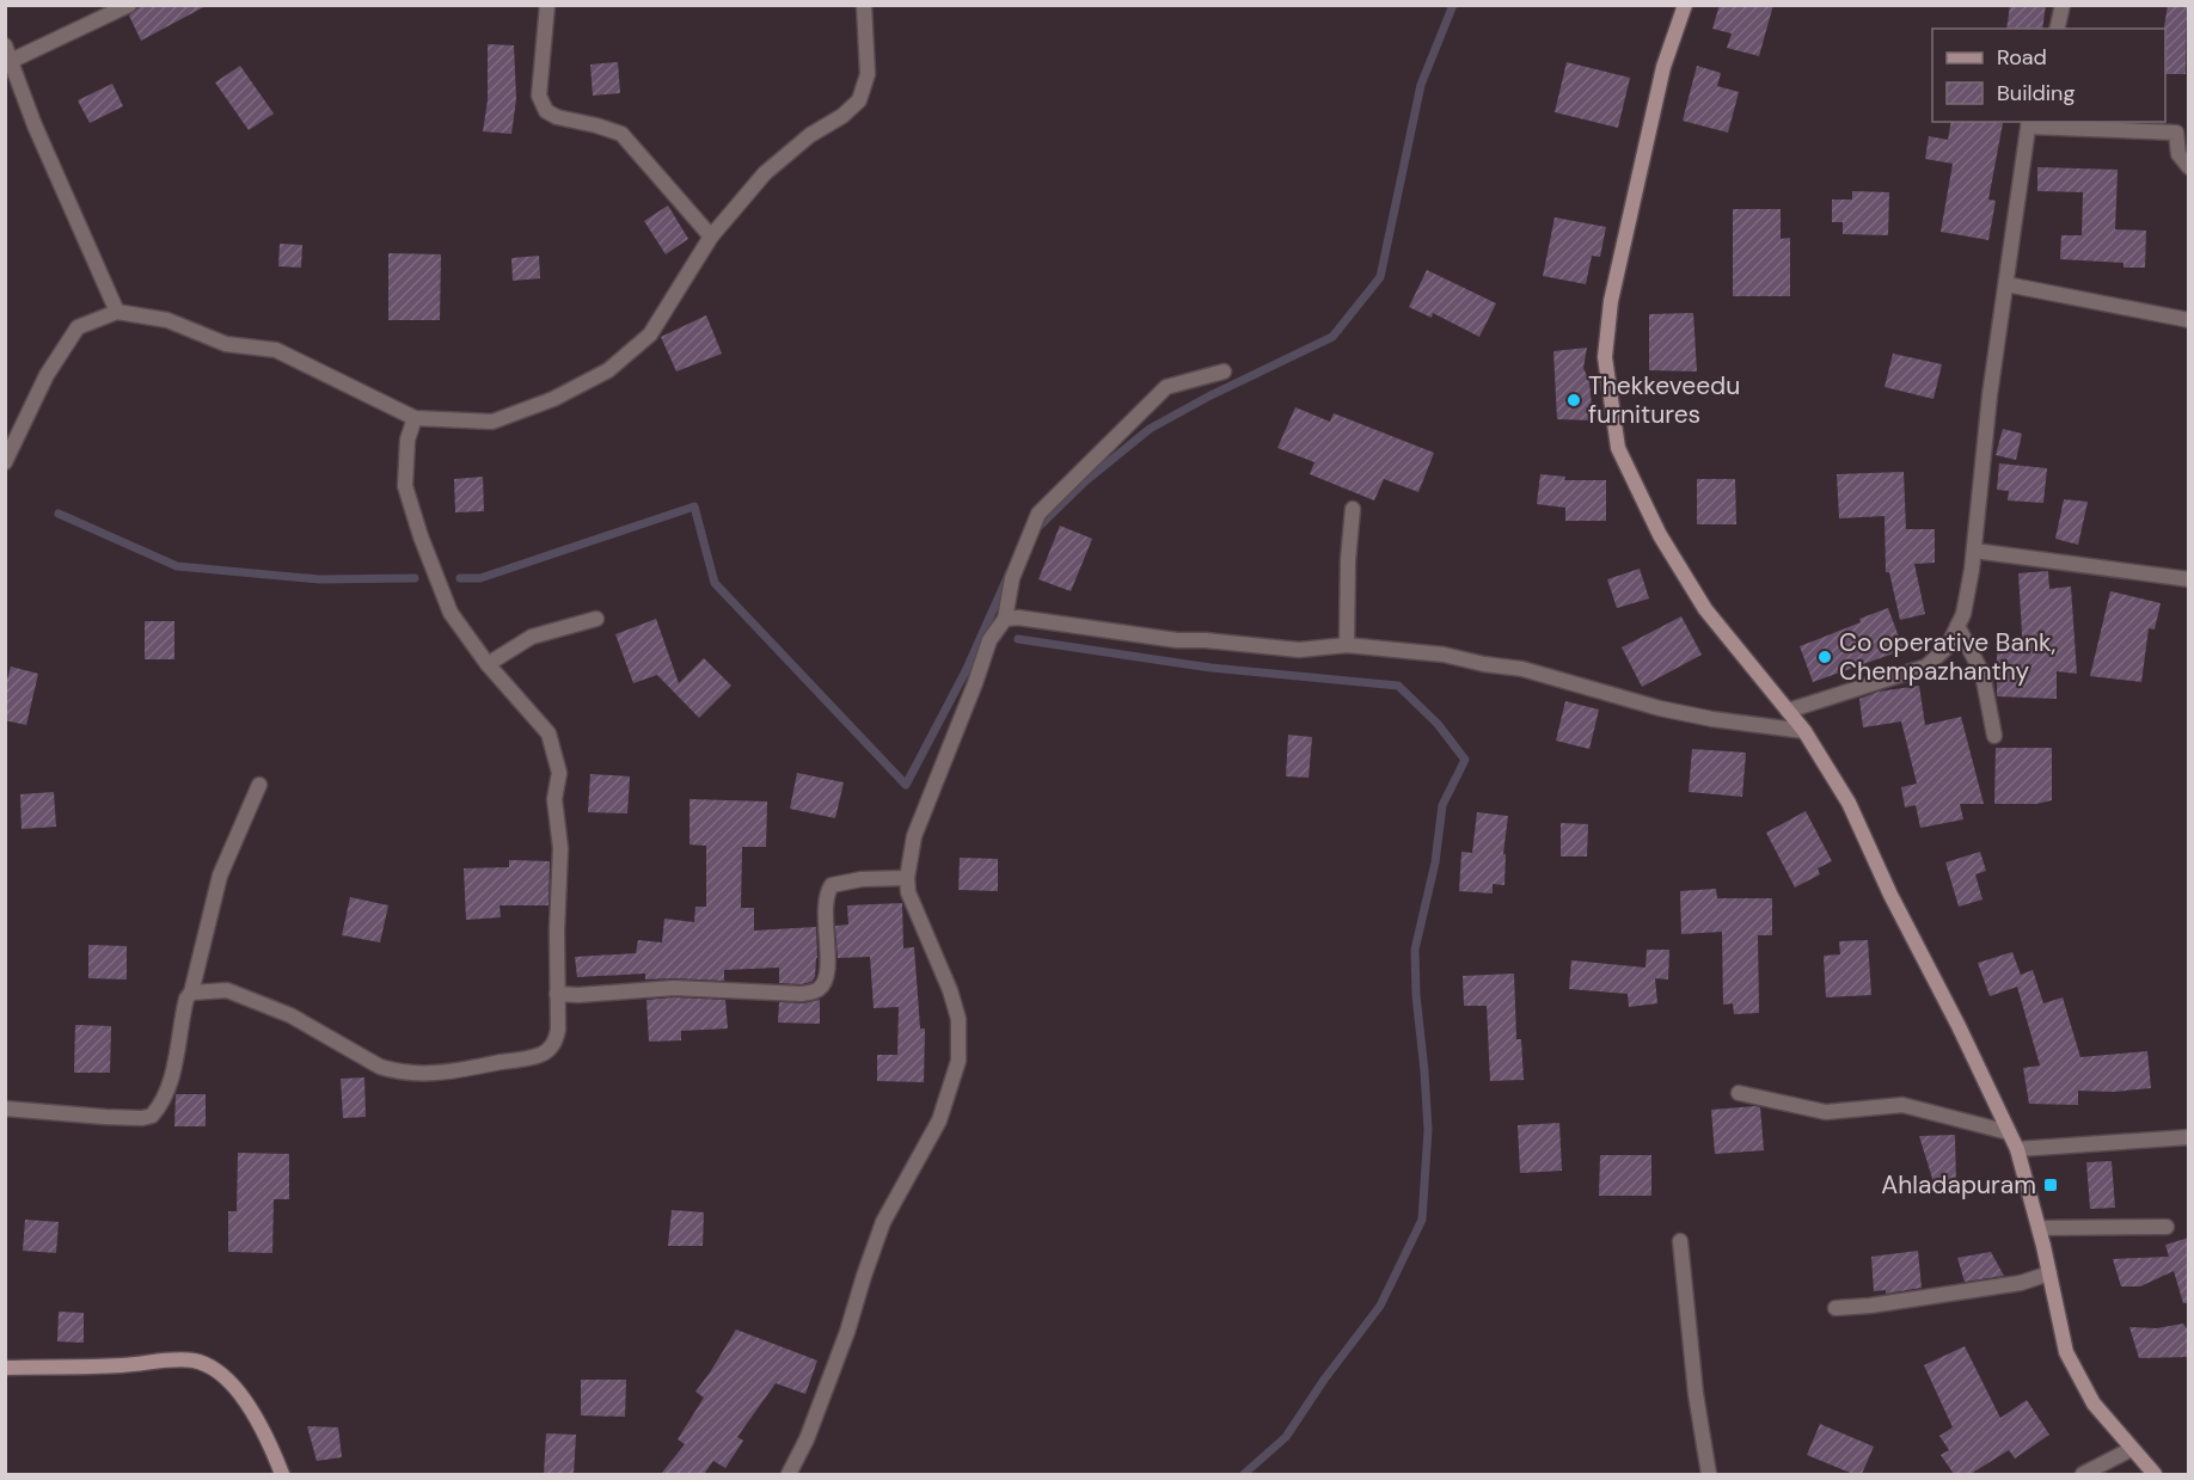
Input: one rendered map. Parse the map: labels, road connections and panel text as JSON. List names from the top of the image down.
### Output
{
  "places": {
    "other": ["Thekkeveedu furnitures", "Co operative Bank, Chempazhanthy"],
    "transit": ["Ahladapuram"]
  },
  "legend": ["Road", "Building"]
}
